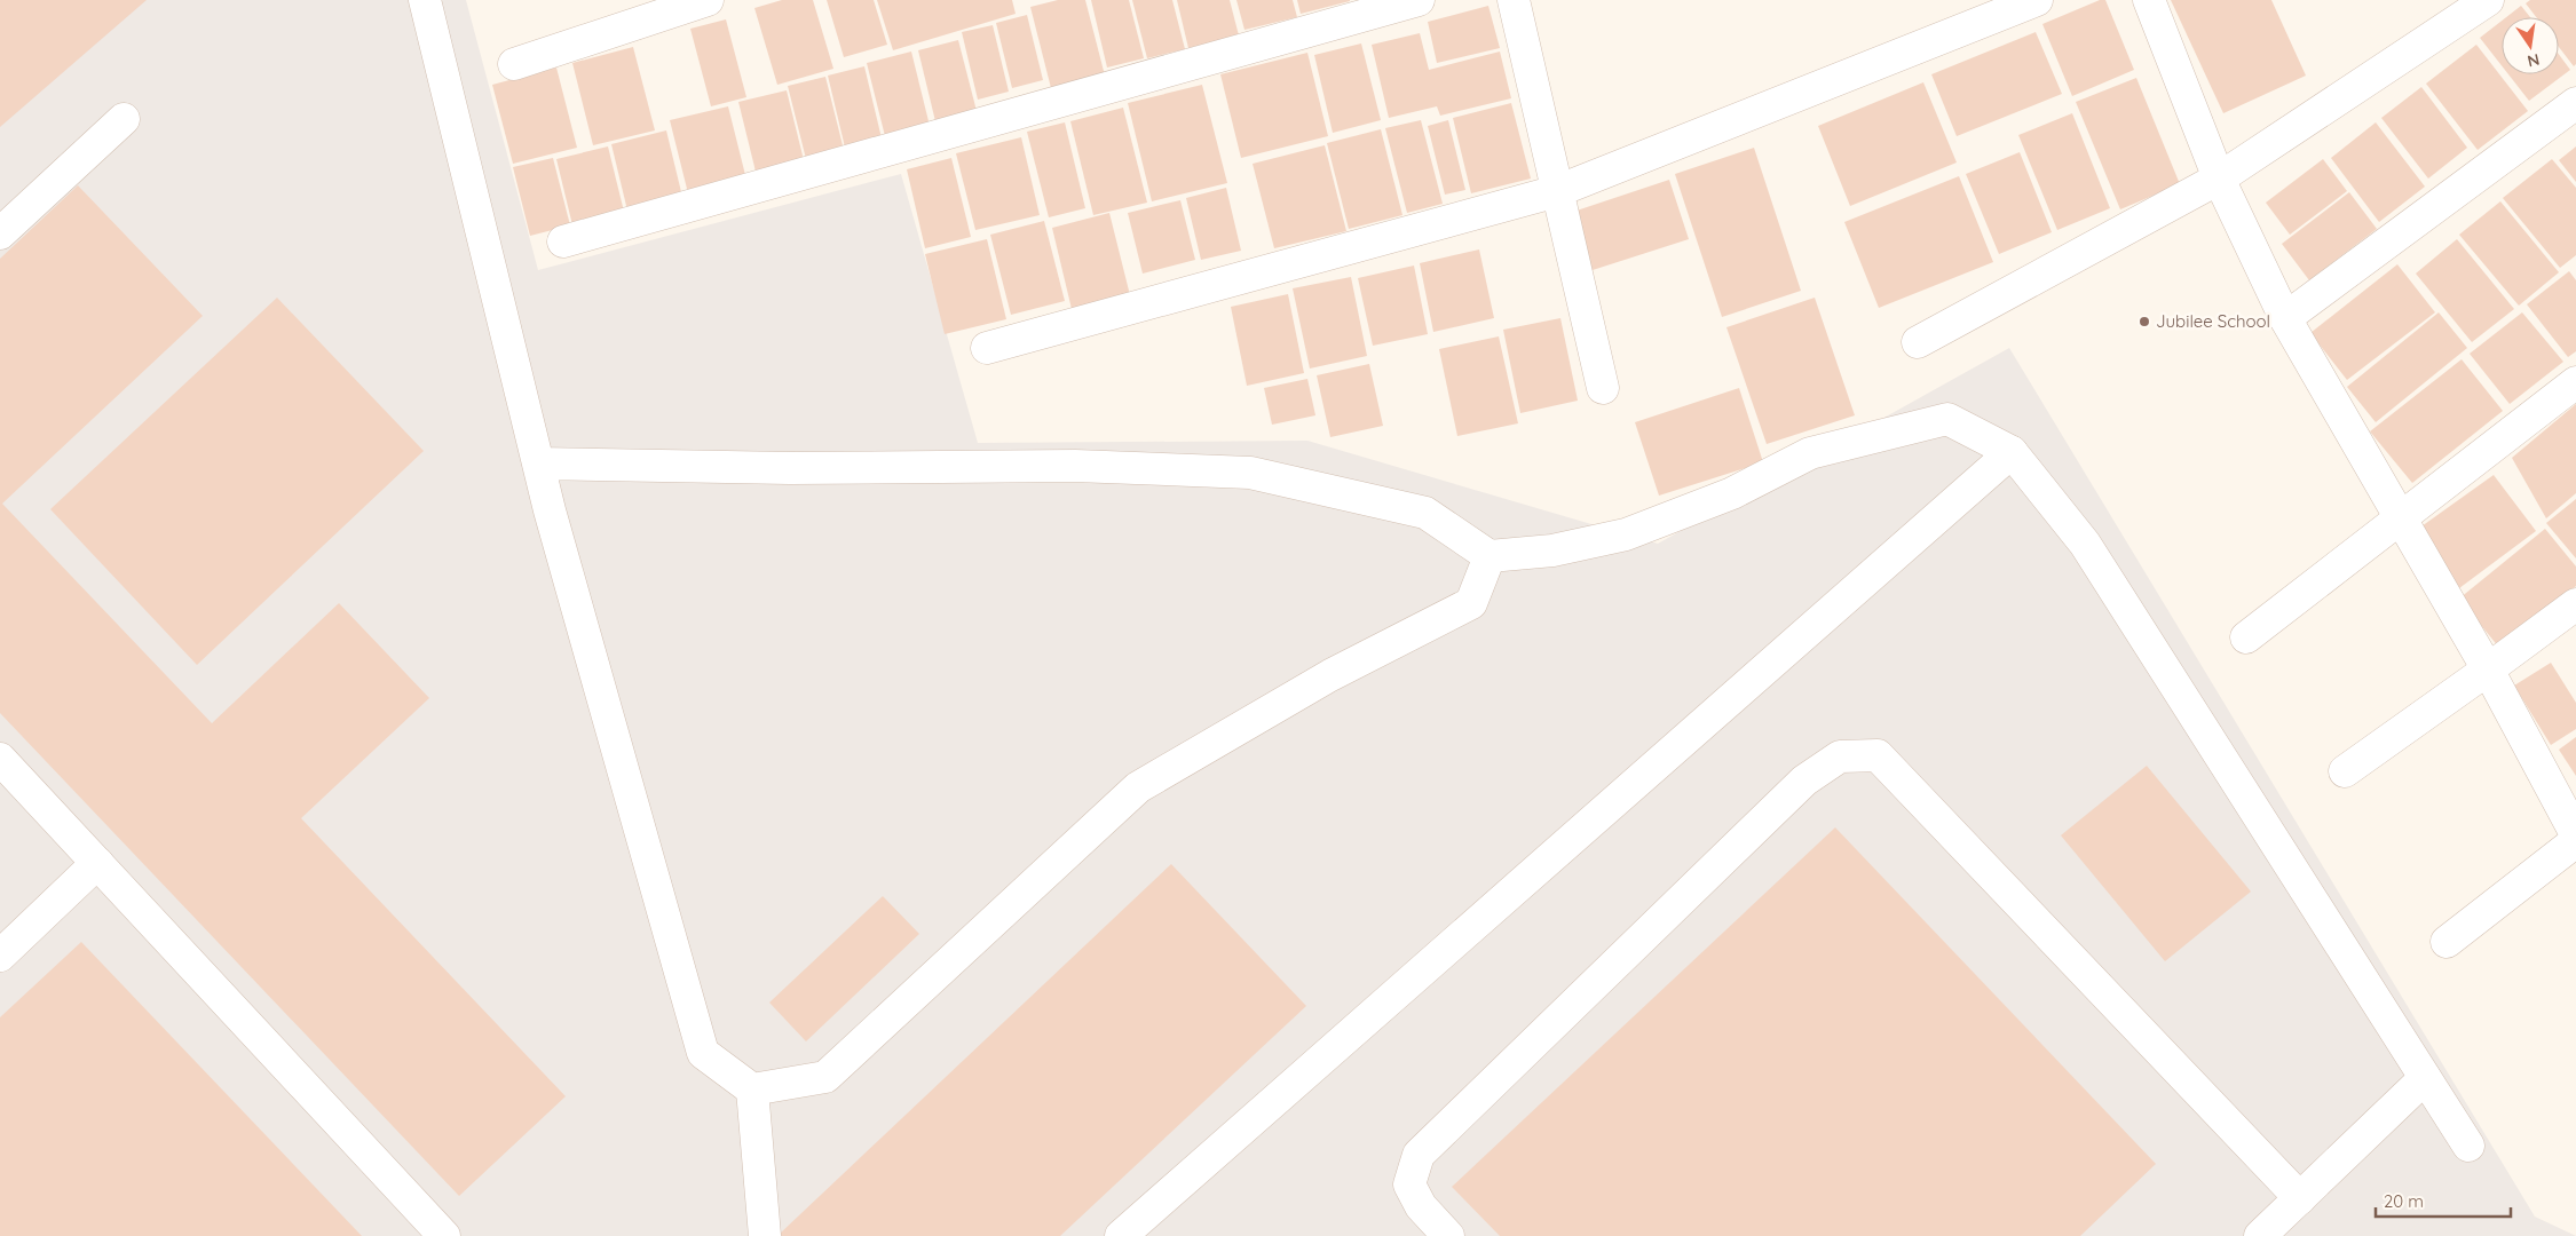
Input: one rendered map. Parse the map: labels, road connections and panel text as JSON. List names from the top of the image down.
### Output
{
  "places": ["Jubilee School"],
  "scale_bar": "20 m",
  "north": "bottom"
}
